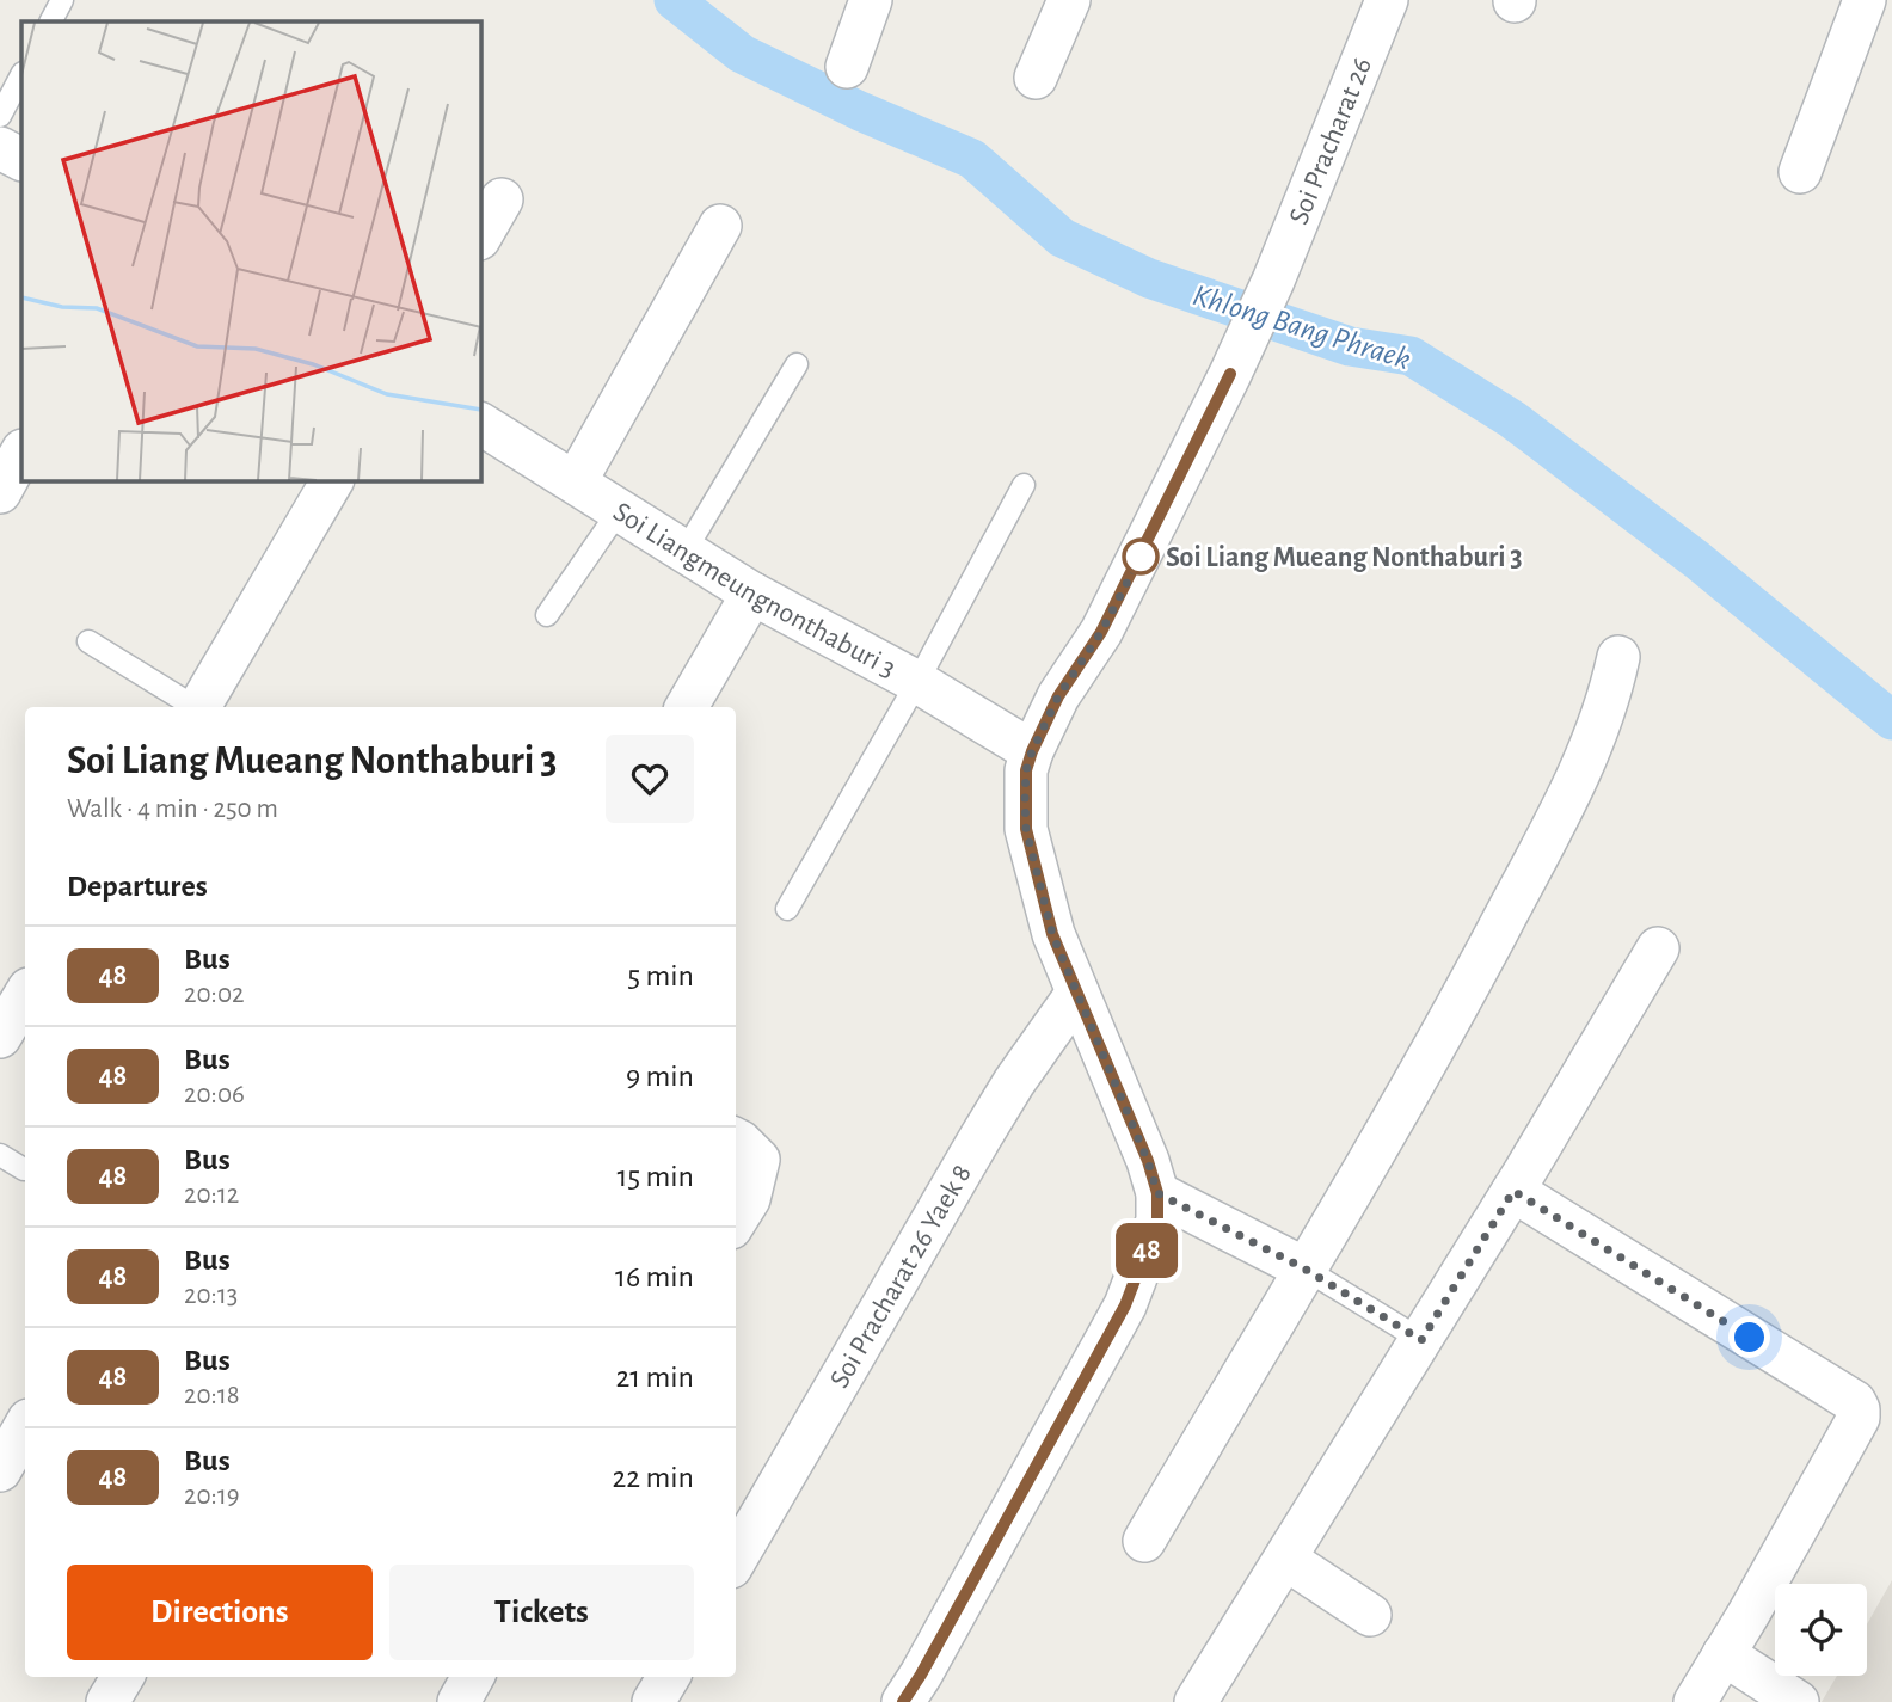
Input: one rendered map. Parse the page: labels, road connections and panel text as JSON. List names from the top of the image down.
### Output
{
  "streets": {
    "street": ["Soi Pracharat 26", "Soi Liangmeungnonthaburi 3", "Soi Pracharat 26 Yaek 8"]
  },
  "crossings": [
    ["Soi Pracharat 26", "Soi Liangmeungnonthaburi 3"],
    ["Soi Pracharat 26", "Soi Pracharat 26 Yaek 8"]
  ],
  "water": ["Khlong Bang Phraek"],
  "places": ["Soi Liang Mueang Nonthaburi 3"],
  "lines": ["bus line 48"],
  "page": {
    "on_map": "48",
    "heading": [
      ["Soi Liang Mueang Nonthaburi 3", "Walk · 4 min · 250 m"],
      "Departures"
    ],
    "list": [
      {
        "mark": "48",
        "name": "Bus",
        "note": "20:02",
        "value": "5 min"
      },
      {
        "mark": "48",
        "name": "Bus",
        "note": "20:06",
        "value": "9 min"
      },
      {
        "mark": "48",
        "name": "Bus",
        "note": "20:12",
        "value": "15 min"
      },
      {
        "mark": "48",
        "name": "Bus",
        "note": "20:13",
        "value": "16 min"
      },
      {
        "mark": "48",
        "name": "Bus",
        "note": "20:18",
        "value": "21 min"
      },
      {
        "mark": "48",
        "name": "Bus",
        "note": "20:19",
        "value": "22 min"
      }
    ],
    "buttons": ["Directions", "Tickets"]
  }
}
